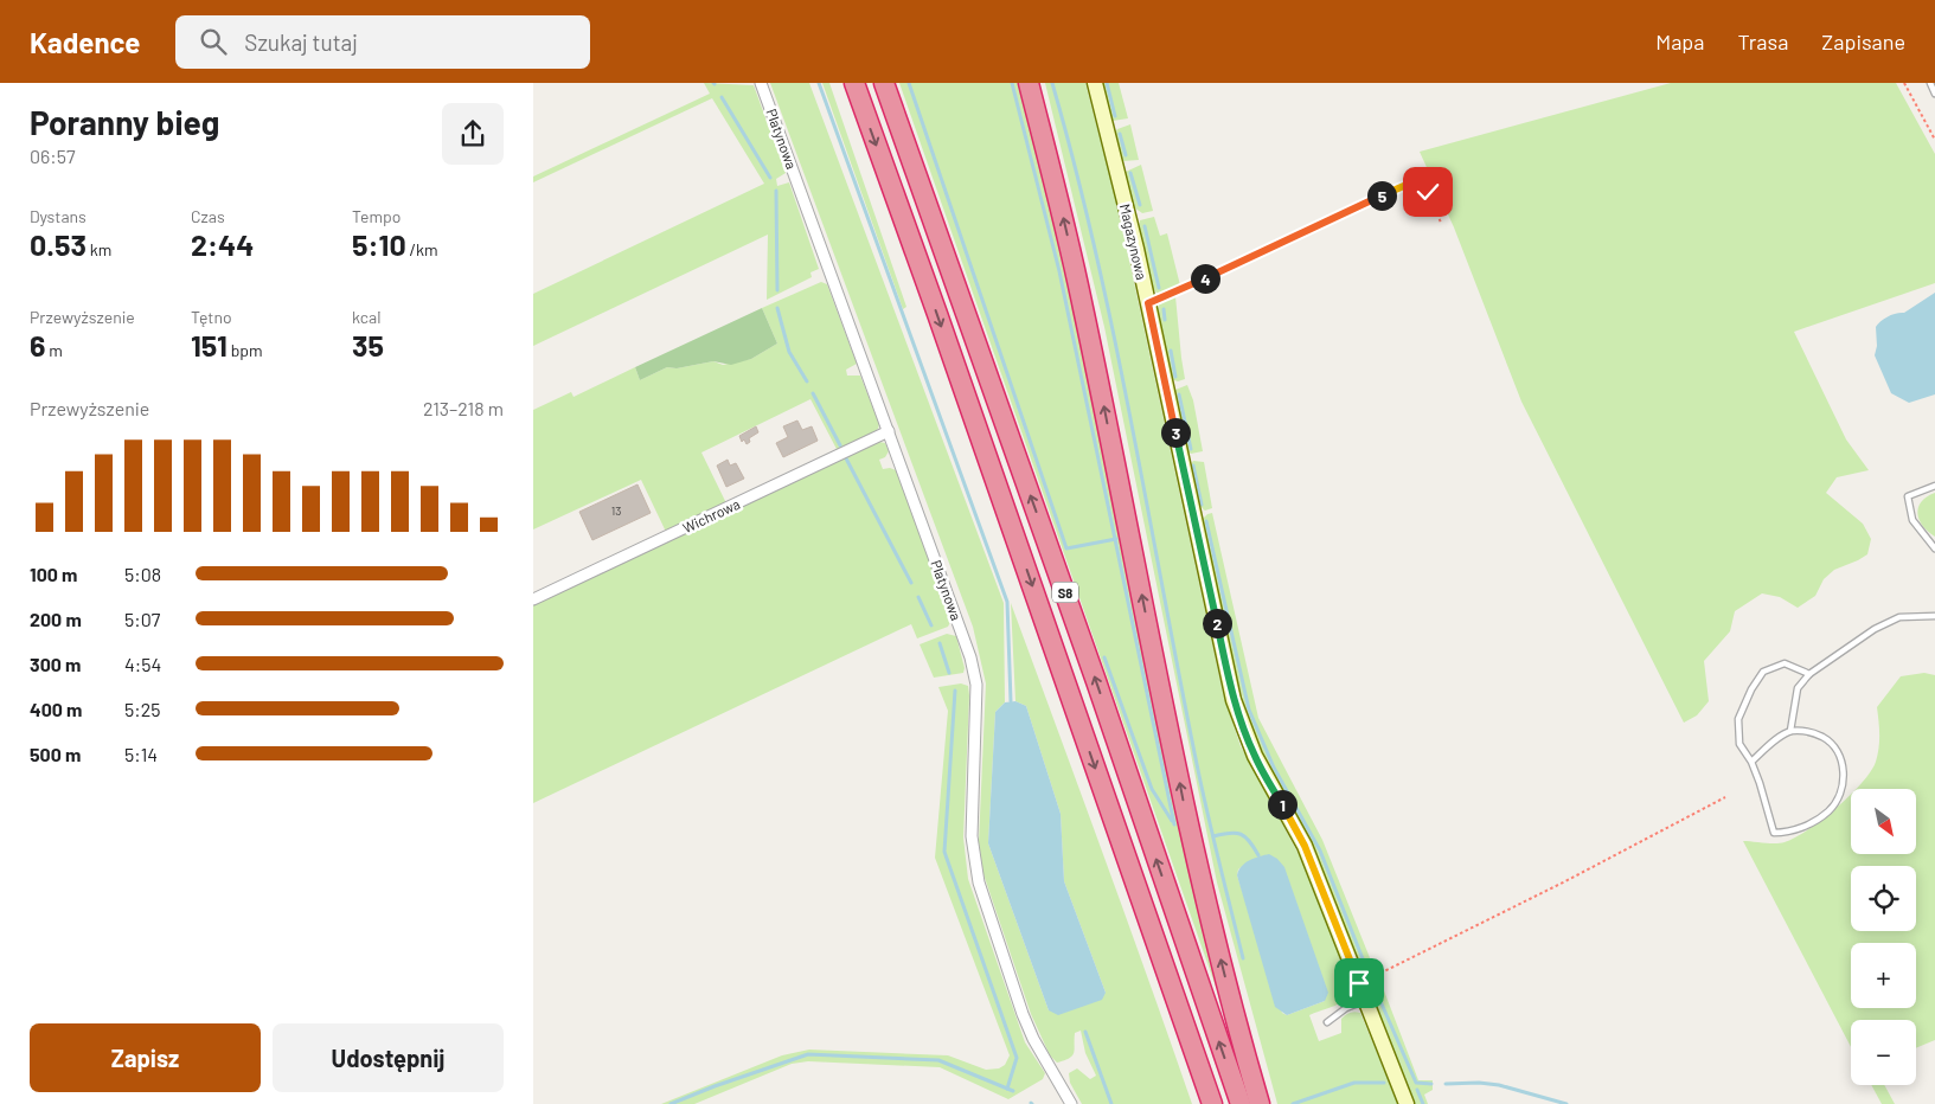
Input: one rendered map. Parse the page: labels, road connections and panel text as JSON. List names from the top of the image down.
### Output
{
  "streets": {
    "highway": ["S8"],
    "street": ["Platynowa", "Magazynowa", "Wichrowa"]
  },
  "crossings": [
    ["Platynowa", "Wichrowa"]
  ],
  "house_numbers": ["13"],
  "north": "bottom right",
  "page": {
    "header": "Kadence",
    "search": "Szukaj tutaj",
    "nav": ["Mapa", "Trasa", "Zapisane"],
    "heading": ["Poranny bieg", "06:57"],
    "pins": [
      "5",
      "4",
      "3",
      "2",
      "1"
    ],
    "stats": [
      ["Dystans", "0.53 km"],
      ["Czas", "2:44"],
      ["Tempo", "5:10 /km"],
      ["Przewyższenie", "6 m"],
      ["Tętno", "151 bpm"],
      ["kcal", "35"]
    ],
    "chart": ["Przewyższenie", "213–218 m"],
    "list": [
      {
        "name": "100 m",
        "note": "5:08"
      },
      {
        "name": "200 m",
        "note": "5:07"
      },
      {
        "name": "300 m",
        "note": "4:54"
      },
      {
        "name": "400 m",
        "note": "5:25"
      },
      {
        "name": "500 m",
        "note": "5:14"
      }
    ],
    "map_buttons": ["+", "−"],
    "buttons": ["Zapisz", "Udostępnij"]
  }
}
